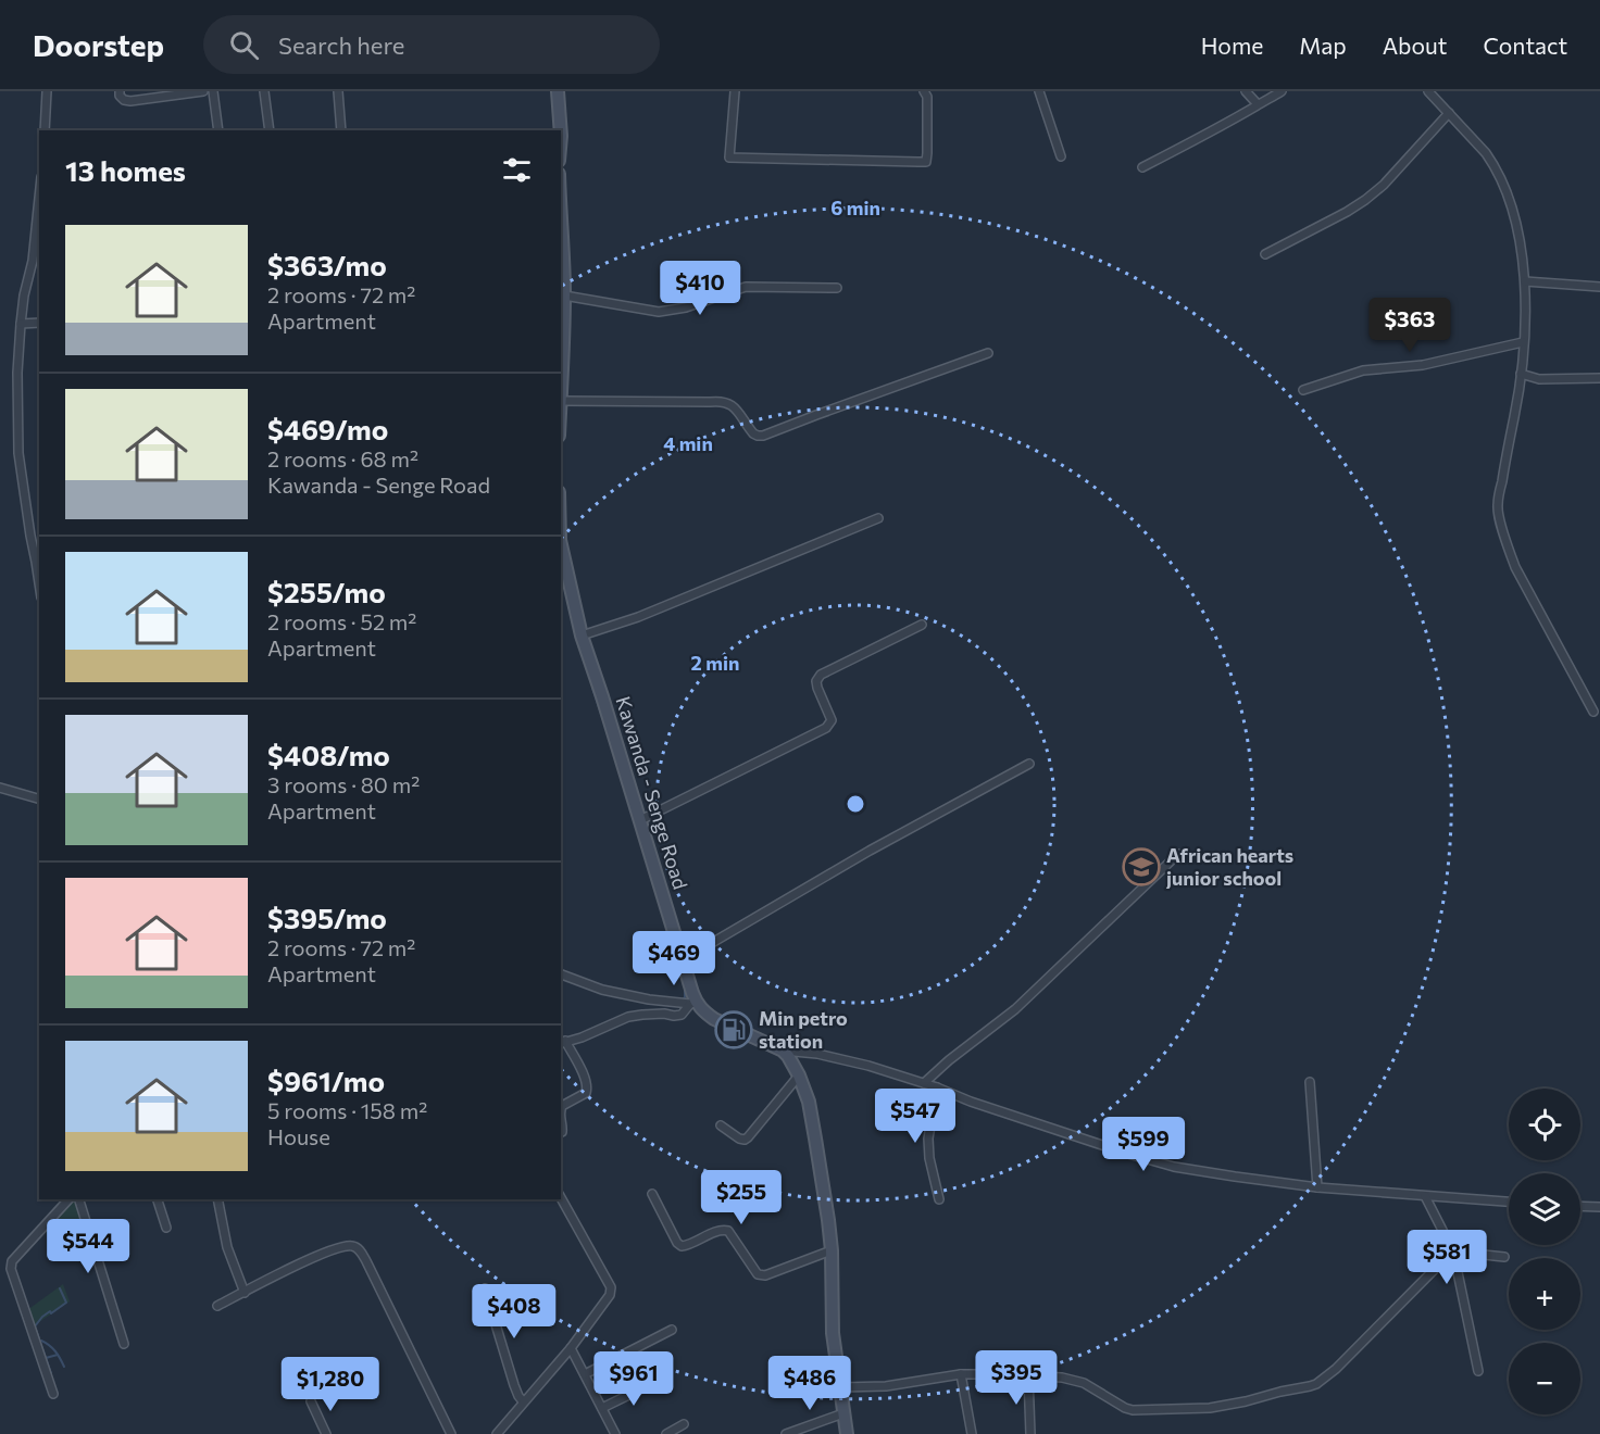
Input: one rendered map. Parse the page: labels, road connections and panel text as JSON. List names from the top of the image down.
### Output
{
  "streets": {
    "street": ["Kawanda - Senge Road"]
  },
  "places": {
    "school or university": ["African hearts junior school"],
    "fuel station": ["Min petro station"]
  },
  "page": {
    "header": "Doorstep",
    "search": "Search here",
    "nav": [
      "Home",
      "Map",
      "About",
      "Contact"
    ],
    "heading": "13 homes",
    "list": [
      {
        "name": "$363/mo",
        "note": "2 rooms · 72 m² · Apartment"
      },
      {
        "name": "$469/mo",
        "note": "2 rooms · 68 m² · Kawanda - Senge Road"
      },
      {
        "name": "$255/mo",
        "note": "2 rooms · 52 m² · Apartment"
      },
      {
        "name": "$408/mo",
        "note": "3 rooms · 80 m² · Apartment"
      },
      {
        "name": "$395/mo",
        "note": "2 rooms · 72 m² · Apartment"
      },
      {
        "name": "$961/mo",
        "note": "5 rooms · 158 m² · House"
      }
    ],
    "price": [
      "$410",
      "$363",
      "$469",
      "$547",
      "$599",
      "$255",
      "$544",
      "$581",
      "$408",
      "$395",
      "$961",
      "$486",
      "$1,280"
    ],
    "map_buttons": ["+", "−"]
  },
  "rings": ["6 min", "4 min", "2 min"]
}
